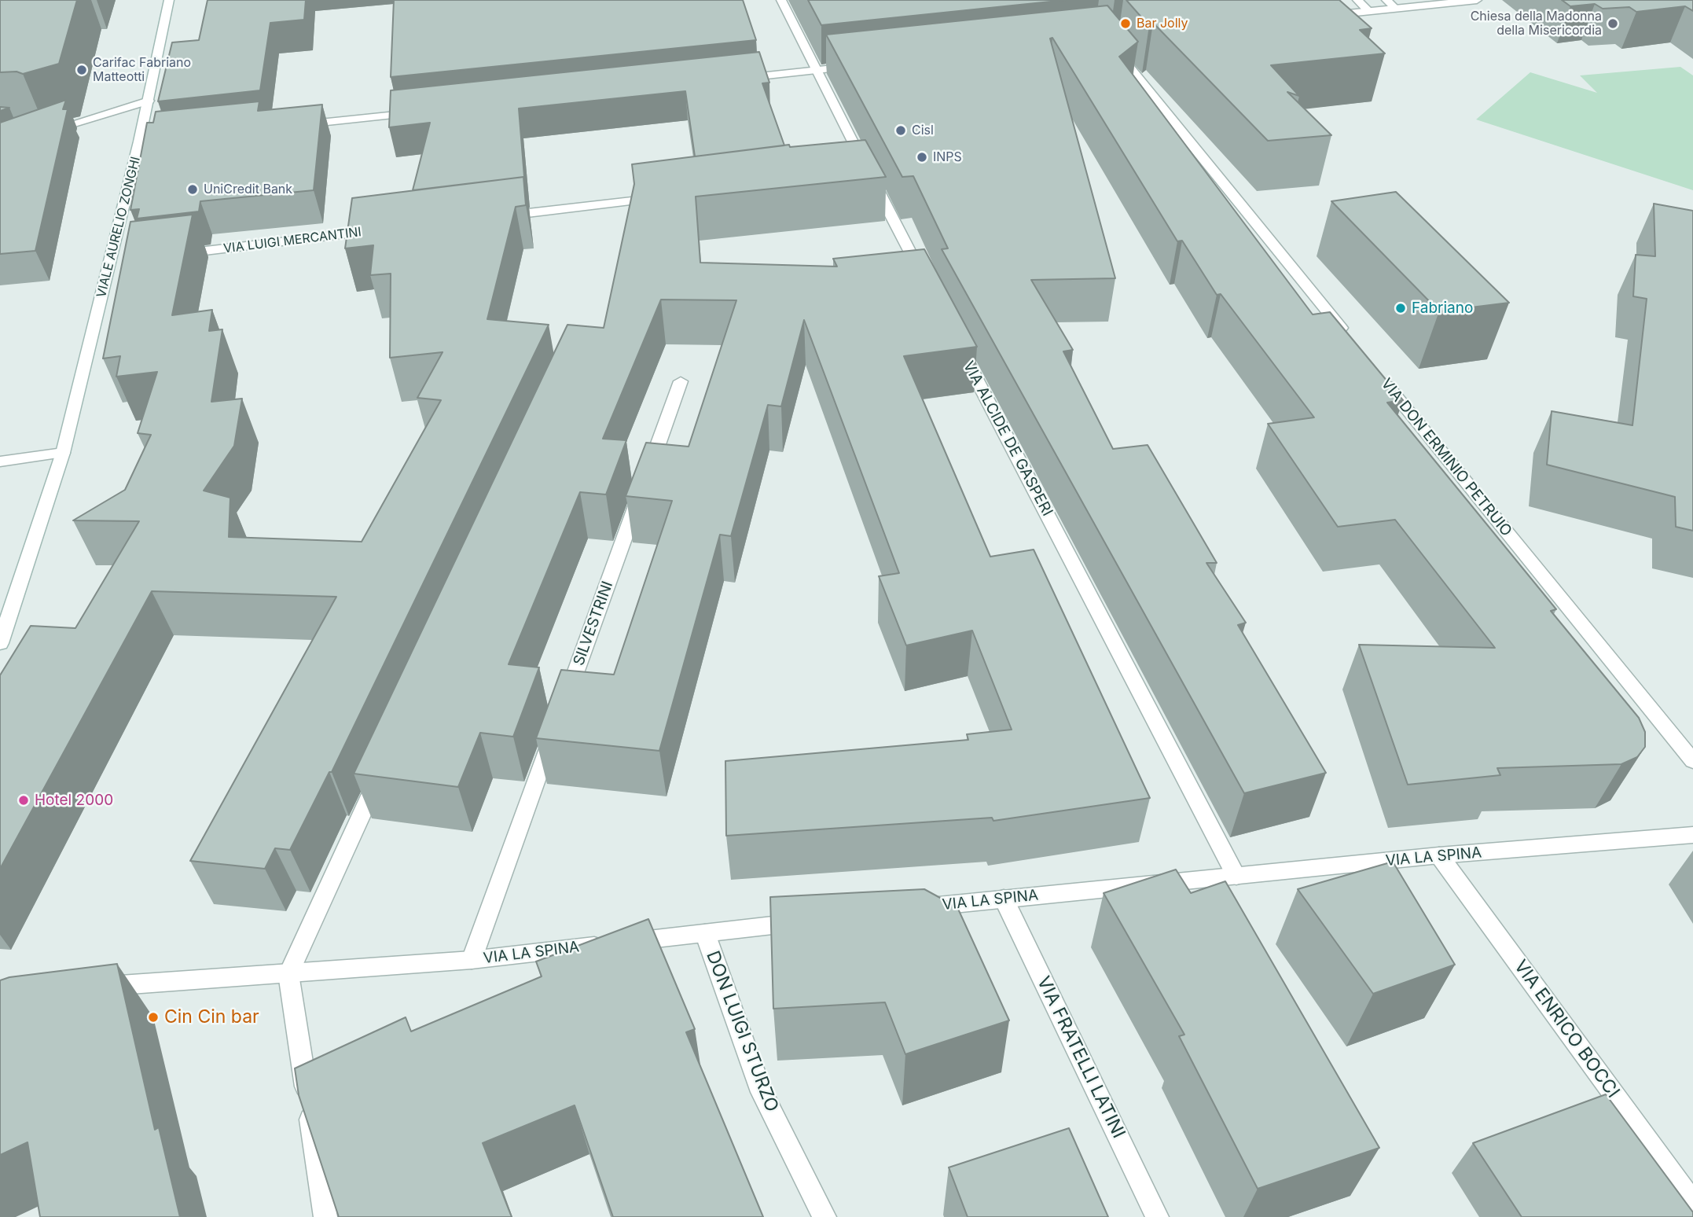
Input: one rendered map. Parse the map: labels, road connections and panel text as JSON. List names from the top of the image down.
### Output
{
  "streets": {
    "street": [
      "VIALE AURELIO ZONGHI",
      "VIA LUIGI MERCANTINI",
      "VIA ALCIDE DE GASPERI",
      "VIA DON ERMINIO PETRUIO",
      "SILVESTRINI",
      "VIA LA SPINA",
      "VIA ENRICO BOCCI",
      "DON LUIGI STURZO",
      "VIA FRATELLI LATINI"
    ]
  },
  "crossings": [
    ["VIA ALCIDE DE GASPERI", "VIA LA SPINA"],
    ["VIA LA SPINA", "VIA ENRICO BOCCI"],
    ["VIA LA SPINA", "DON LUIGI STURZO"],
    ["VIA LA SPINA", "VIA FRATELLI LATINI"]
  ],
  "places": [
    "Bar Jolly",
    "Chiesa della Madonna della Misericordia",
    "Carifac Fabriano Matteotti",
    "Cisl",
    "INPS",
    "UniCredit Bank",
    "Fabriano",
    "Hotel 2000",
    "Cin Cin bar"
  ]
}
